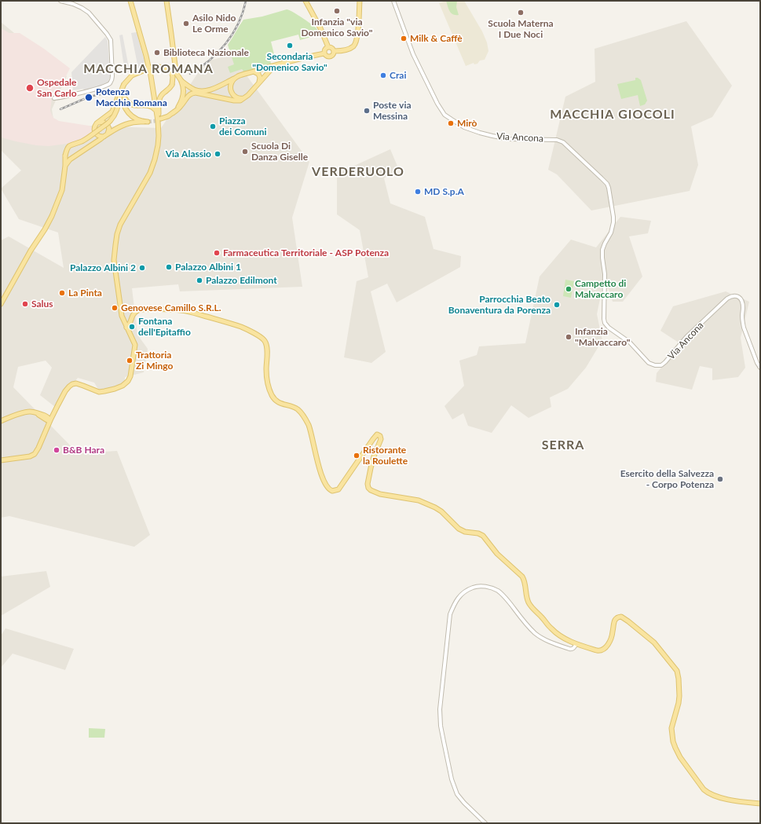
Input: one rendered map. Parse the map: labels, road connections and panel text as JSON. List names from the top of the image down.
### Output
{
  "streets": {
    "street": ["Via Ancona"]
  },
  "districts": [
    "MACCHIA ROMANA",
    "MACCHIA GIOCOLI",
    "VERDERUOLO",
    "SERRA"
  ],
  "places": [
    "Infanzia \"via Domenico Savio\"",
    "Scuola Materna I Due Noci",
    "Asilo Nido Le Orme",
    "Milk & Caffè",
    "Secondaria \"Domenico Savio\"",
    "Biblioteca Nazionale",
    "Crai",
    "Ospedale San Carlo",
    "Potenza Macchia Romana",
    "Poste via Messina",
    "Mirò",
    "Piazza dei Comuni",
    "Scuola Di Danza Giselle",
    "Via Alassio",
    "MD S.p.A",
    "Farmaceutica Territoriale - ASP Potenza",
    "Palazzo Albini 1",
    "Palazzo Albini 2",
    "Palazzo Edilmont",
    "Campetto di Malvaccaro",
    "La Pinta",
    "Salus",
    "Parrocchia Beato Bonaventura da Porenza",
    "Genovese Camillo S.R.L.",
    "Fontana dell'Epitaffio",
    "Infanzia \"Malvaccaro\"",
    "Trattoria Zi Mingo",
    "B&B Hara",
    "Ristorante la Roulette",
    "Esercito della Salvezza - Corpo Potenza"
  ]
}
